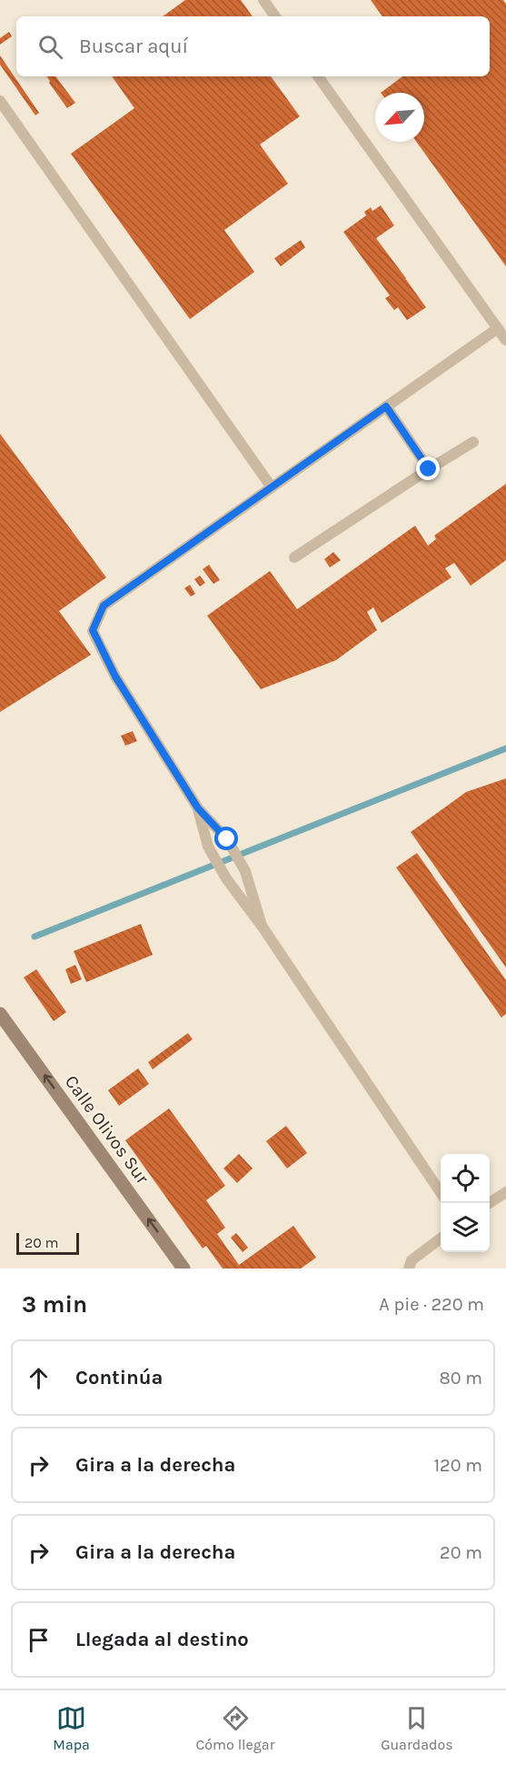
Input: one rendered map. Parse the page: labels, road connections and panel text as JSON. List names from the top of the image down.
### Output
{
  "streets": {
    "main road": ["Calle Olivos Sur"]
  },
  "one_way": ["Calle Olivos Sur"],
  "scale_bar": "20 m",
  "north": "bottom left",
  "page": {
    "search": "Buscar aquí",
    "scale": "20 m",
    "heading": ["3 min", "A pie · 220 m"],
    "list": [
      ["Continúa", "80 m"],
      ["Gira a la derecha", "120 m"],
      ["Gira a la derecha", "20 m"],
      "Llegada al destino"
    ],
    "nav": ["Mapa", "Cómo llegar", "Guardados"]
  }
}
